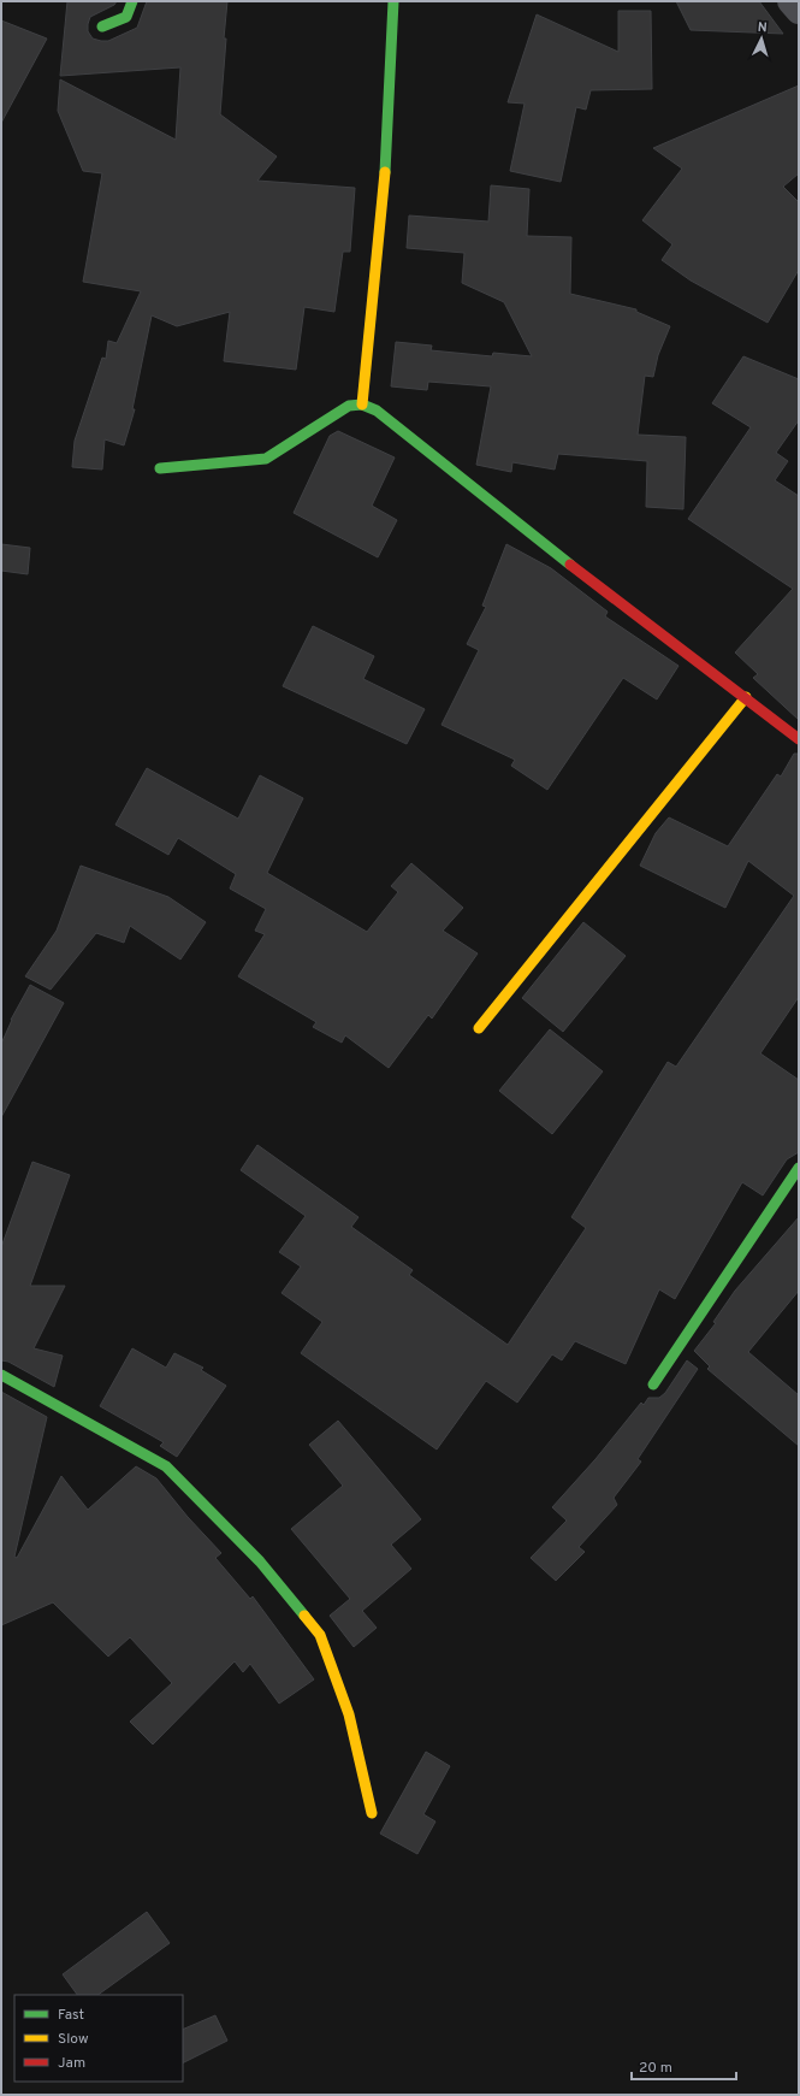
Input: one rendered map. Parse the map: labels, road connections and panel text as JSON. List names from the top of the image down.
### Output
{
  "legend": ["Fast", "Slow", "Jam"],
  "scale_bar": "20 m",
  "north": "top"
}
